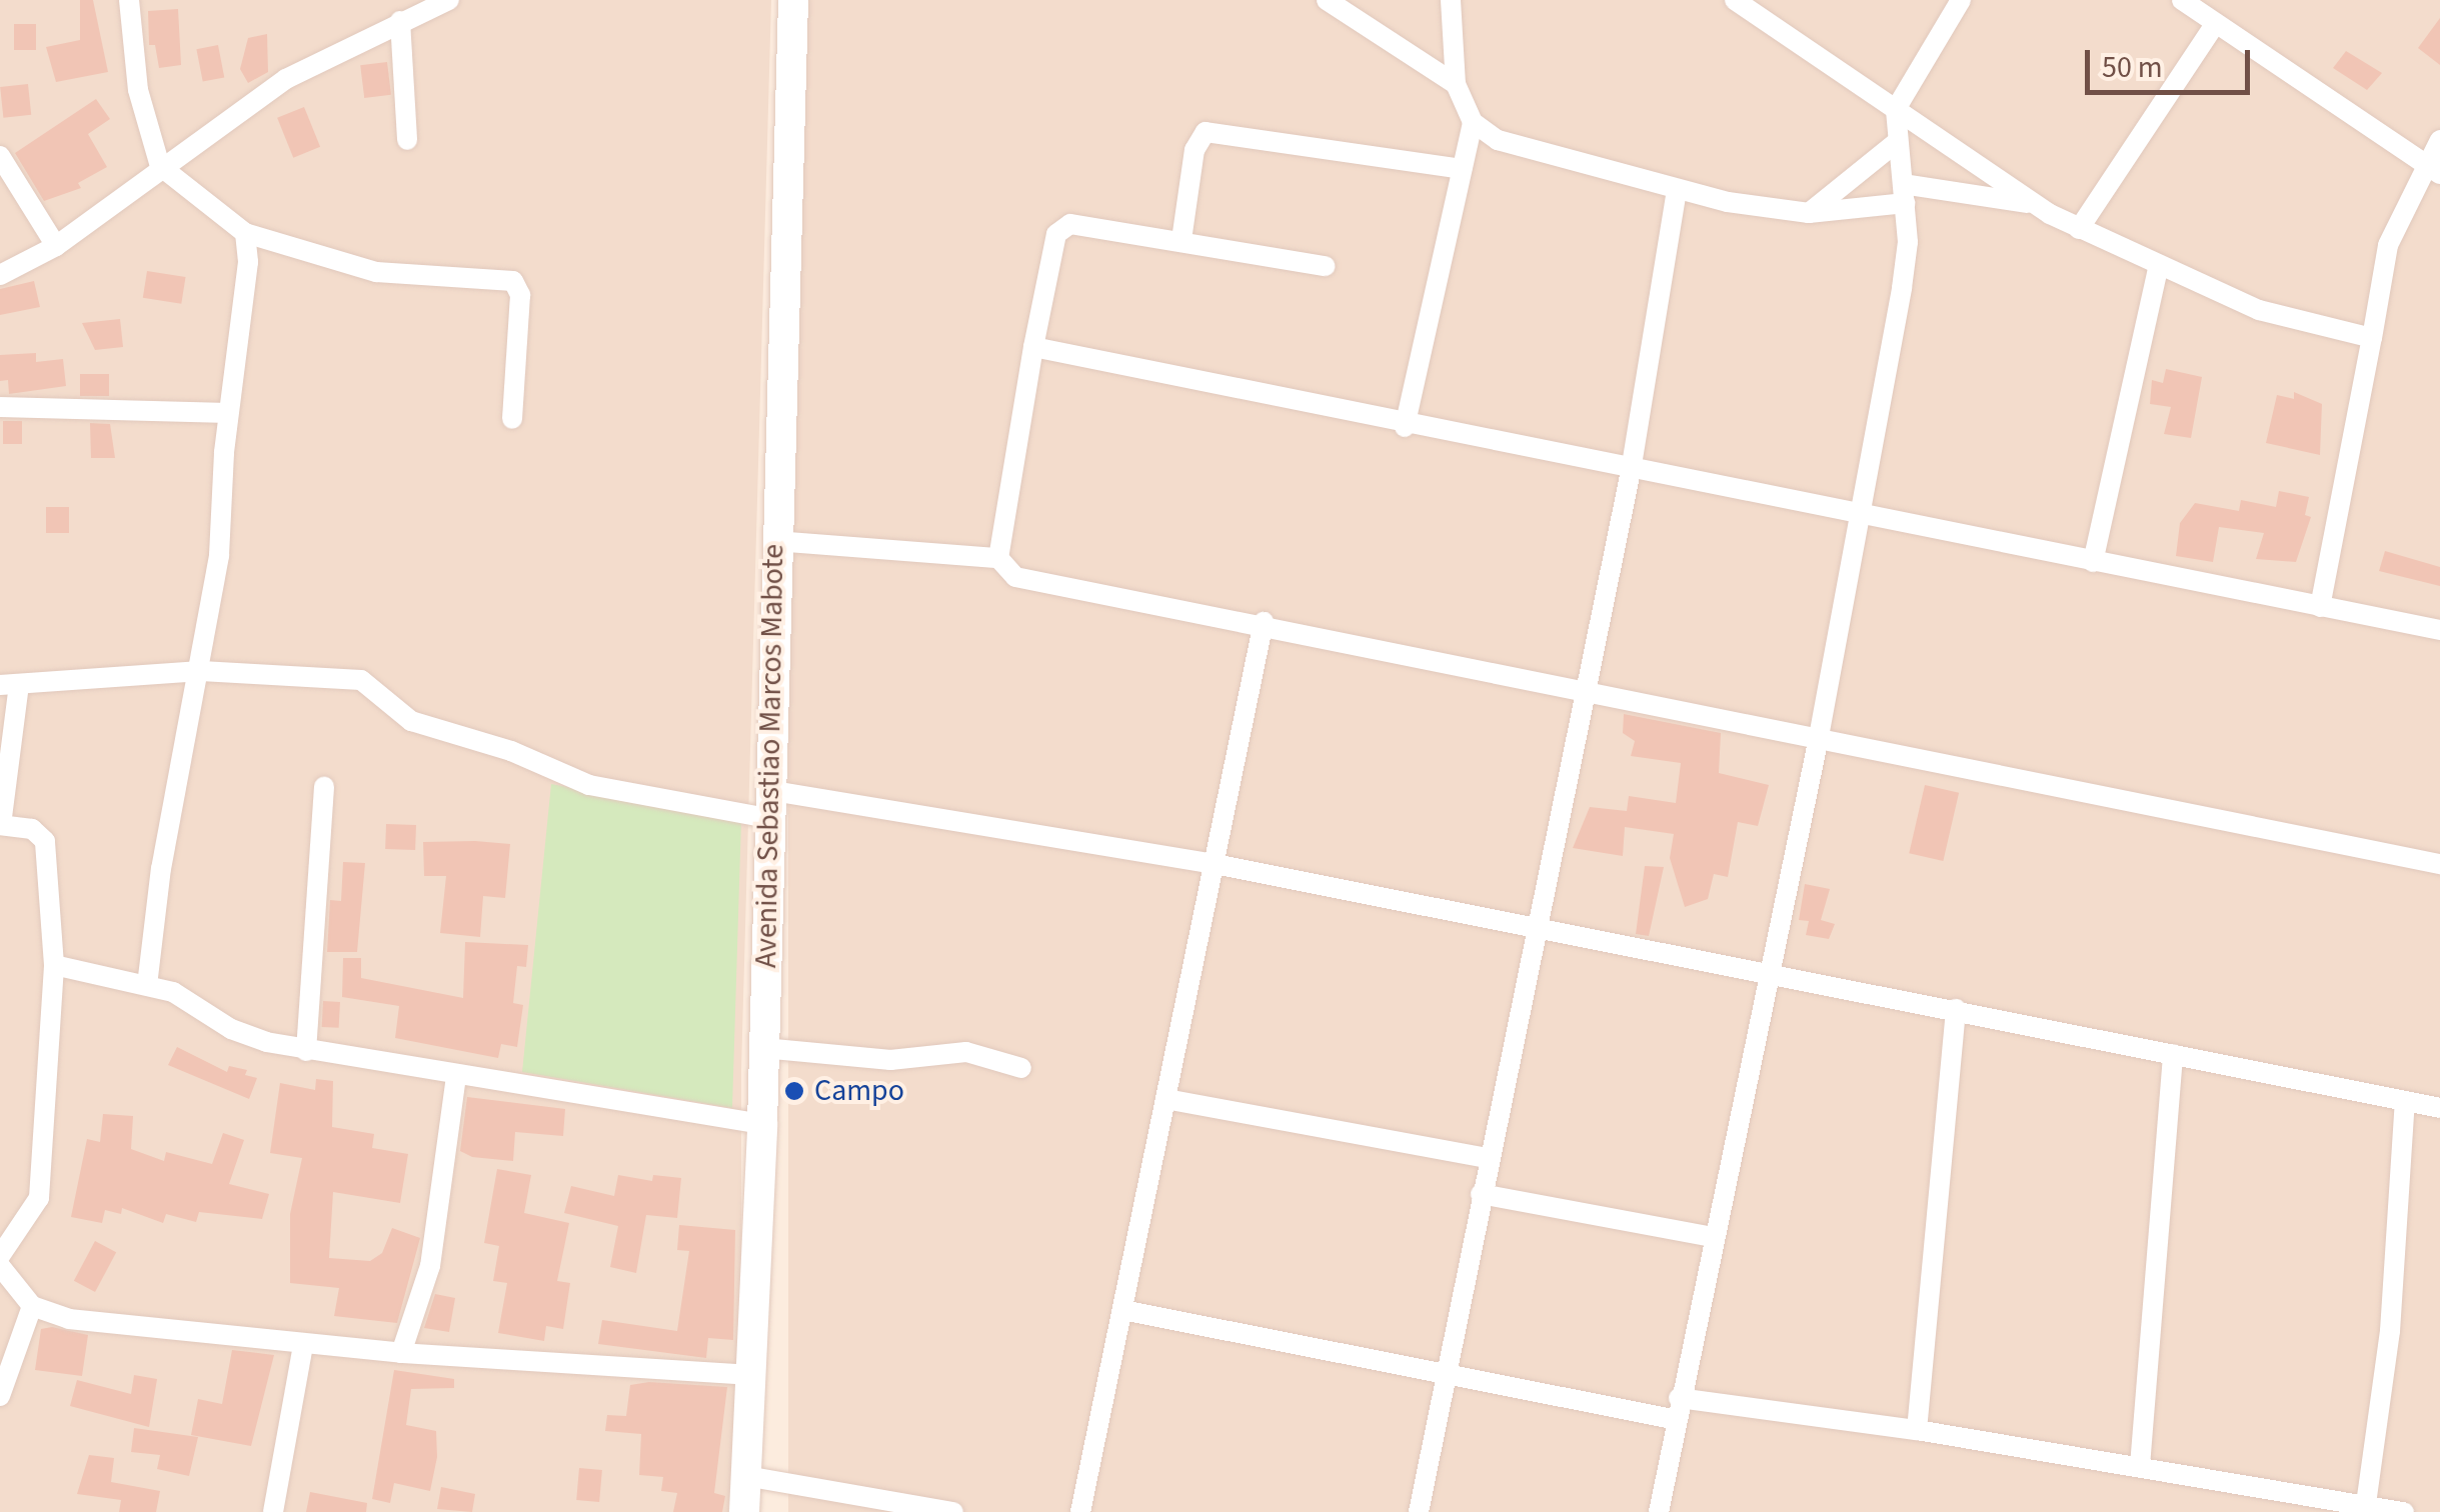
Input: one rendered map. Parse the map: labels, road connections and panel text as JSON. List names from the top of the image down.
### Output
{
  "streets": {
    "main road": ["Avenida Sebastiao Marcos Mabote"]
  },
  "places": ["Campo"],
  "scale_bar": "50 m"
}
